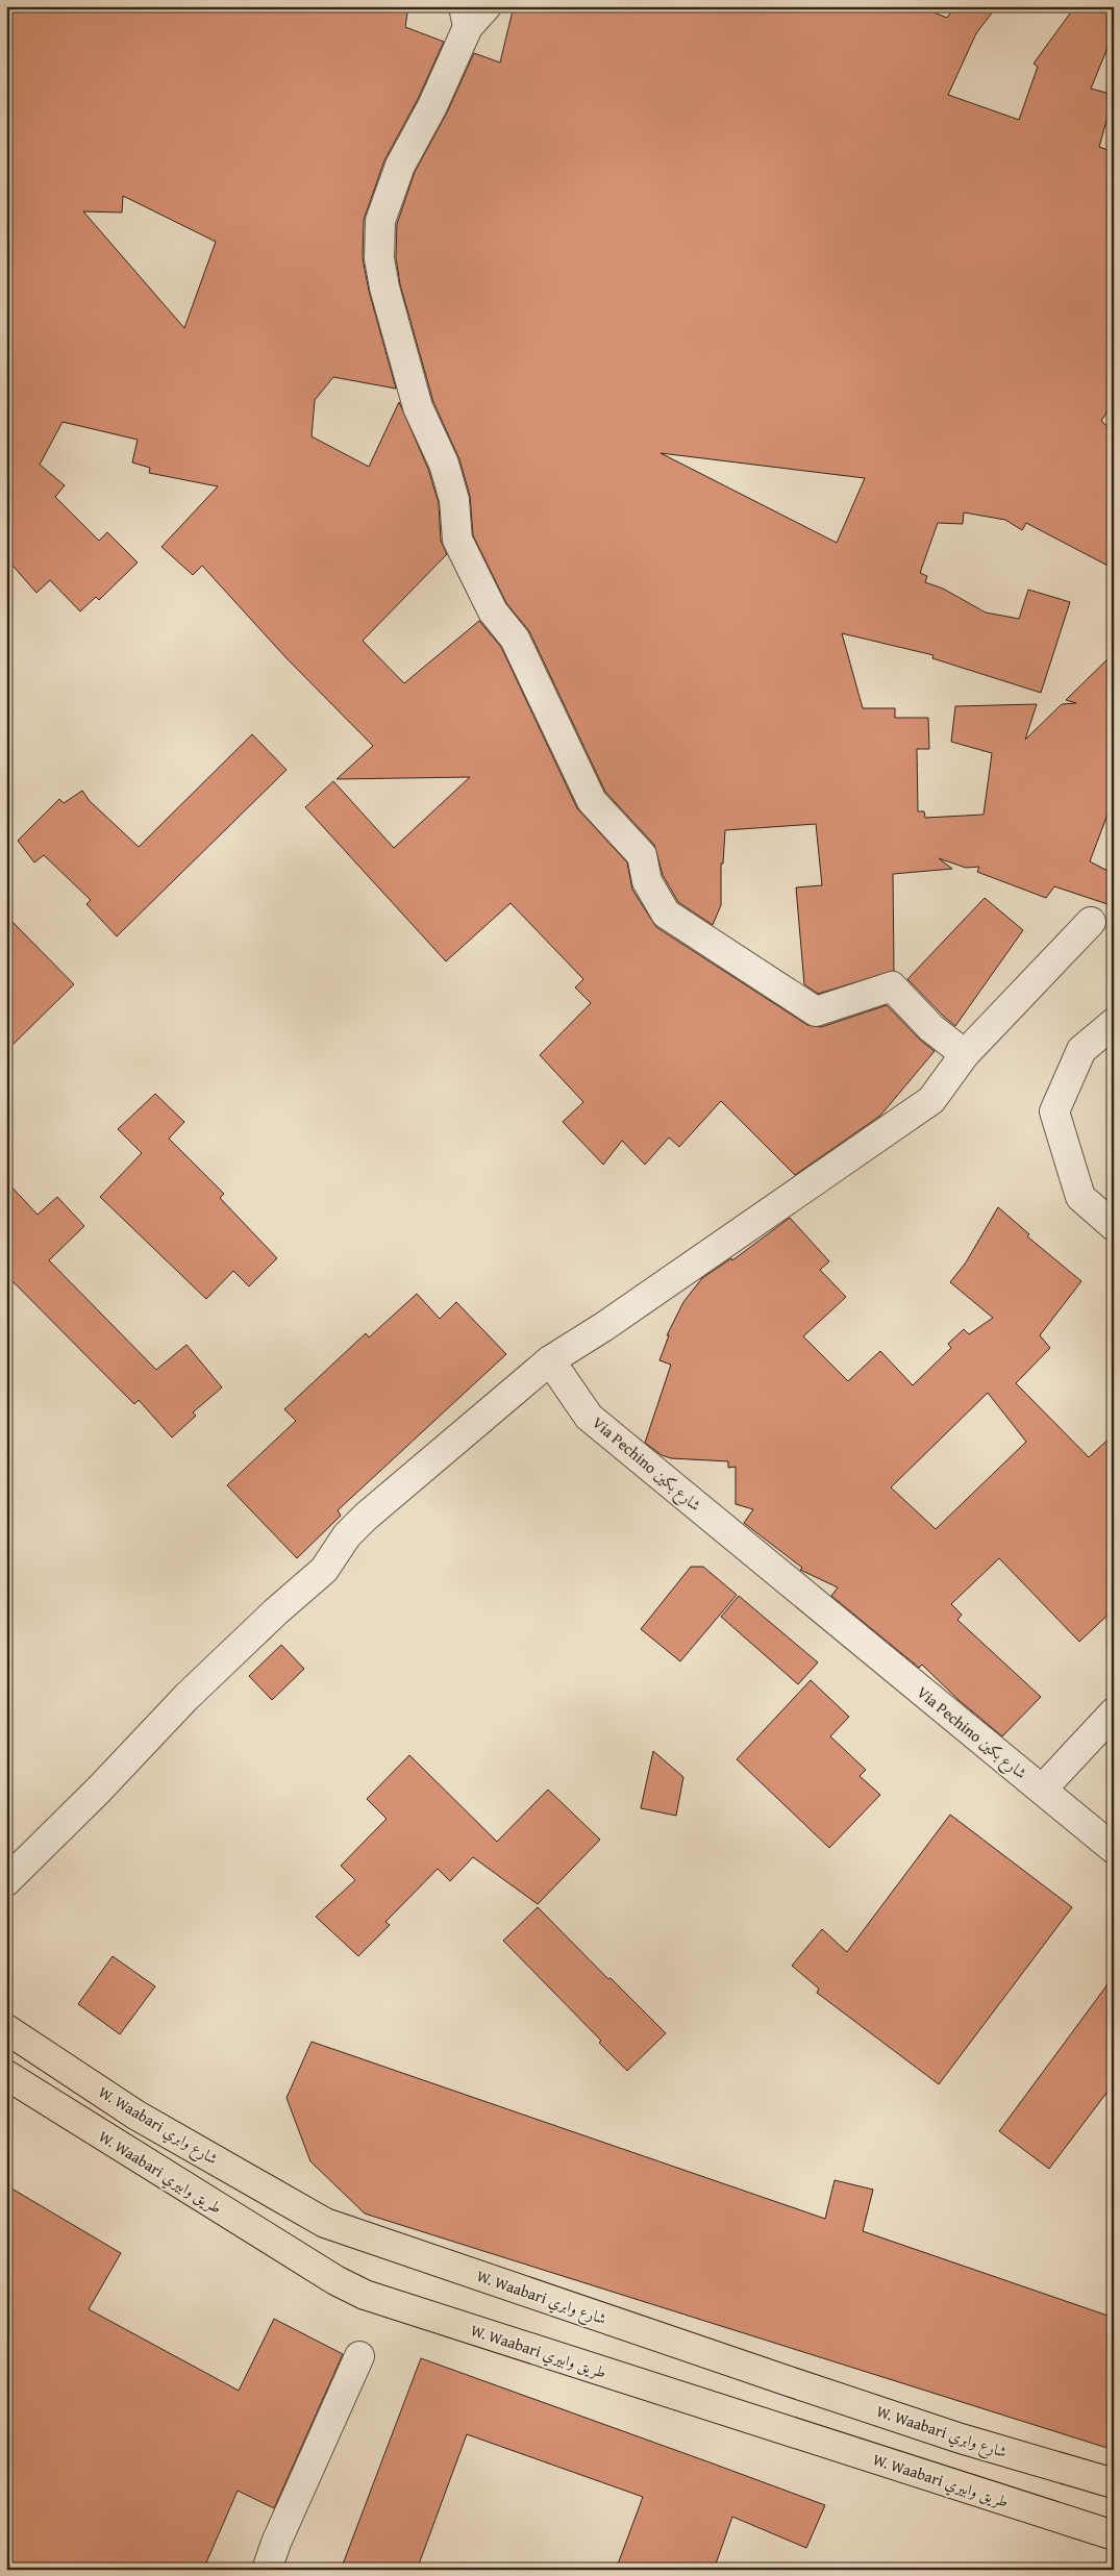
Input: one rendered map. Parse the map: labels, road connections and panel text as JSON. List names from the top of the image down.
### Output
{
  "streets": {
    "main road": ["W. Waabari شارع وابري", "W. Waabari طريق وابيري"],
    "street": ["Via Pechino شارع بكين"]
  }
}
